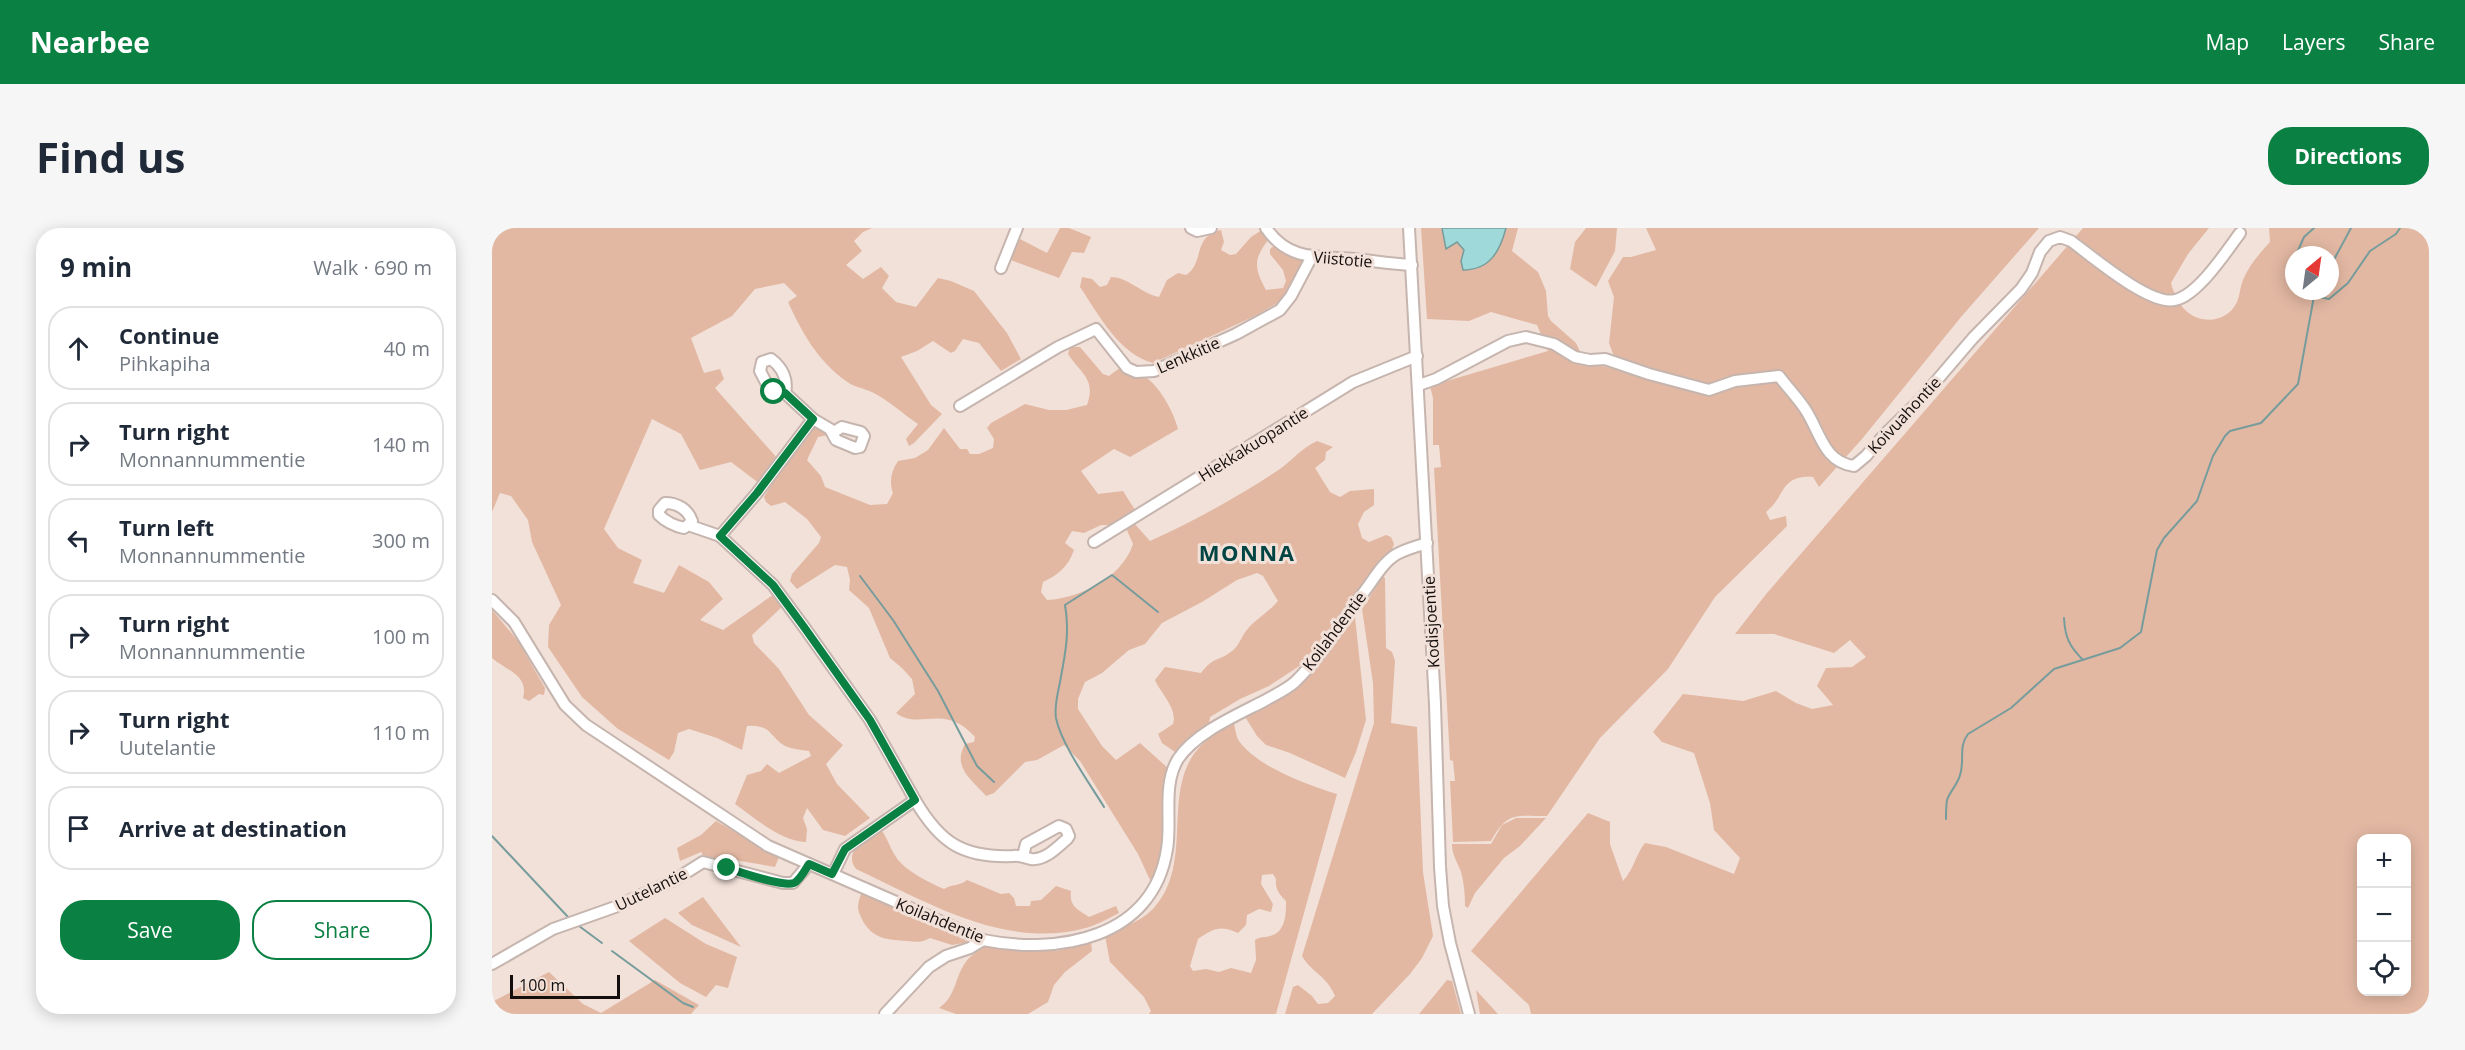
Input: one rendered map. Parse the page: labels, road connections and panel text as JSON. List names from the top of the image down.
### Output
{
  "streets": {
    "street": [
      "Viistotie",
      "Lenkkitie",
      "Koivuahontie",
      "Hiekkakuopantie",
      "Kodisjoentie",
      "Koilahdentie",
      "Uutelantie"
    ]
  },
  "crossings": [
    ["Viistotie", "Lenkkitie"],
    ["Viistotie", "Kodisjoentie"],
    ["Koivuahontie", "Kodisjoentie"],
    ["Hiekkakuopantie", "Kodisjoentie"],
    ["Kodisjoentie", "Koilahdentie"],
    ["Koilahdentie", "Uutelantie"]
  ],
  "districts": ["MONNA"],
  "scale_bar": "100 m",
  "north": "top right",
  "page": {
    "header": "Nearbee",
    "nav": ["Map", "Layers", "Share"],
    "buttons": [
      "Directions",
      ["Save", "Share"]
    ],
    "title": "Find us",
    "heading": ["9 min", "Walk · 690 m"],
    "list": [
      ["Continue", "Pihkapiha", "40 m"],
      ["Turn right", "Monnannummentie", "140 m"],
      ["Turn left", "Monnannummentie", "300 m"],
      ["Turn right", "Monnannummentie", "100 m"],
      ["Turn right", "Uutelantie", "110 m"],
      "Arrive at destination"
    ],
    "map_buttons": ["+", "−"],
    "scale": "100 m"
  }
}
